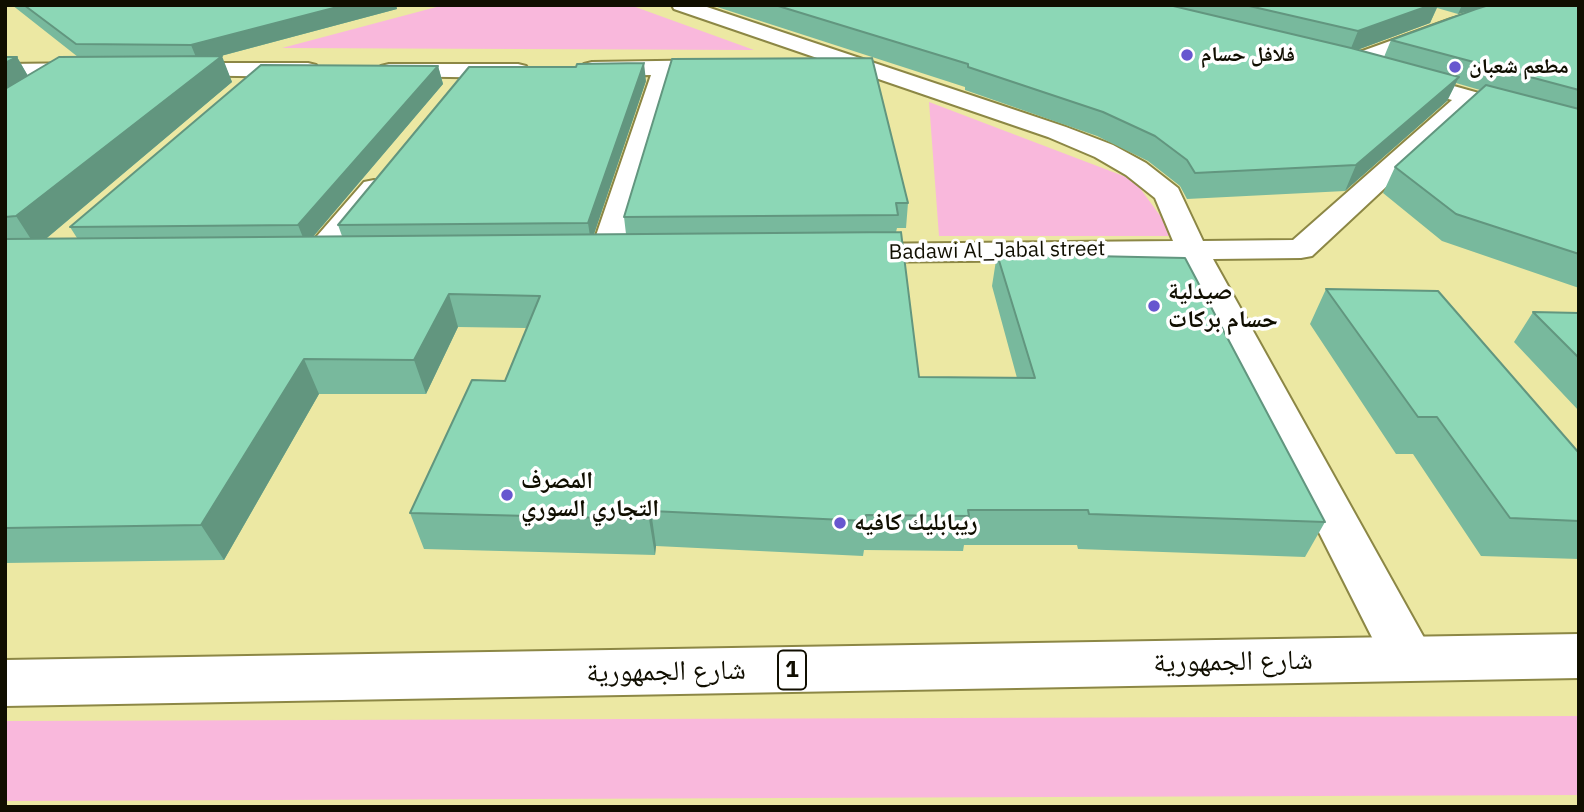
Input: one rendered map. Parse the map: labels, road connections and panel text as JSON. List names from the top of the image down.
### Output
{
  "streets": {
    "street": ["Badawi Al_Jabal street", "شارع الجمهورية", "1"]
  },
  "places": [
    "فلافل حسام",
    "مطعم شعبان",
    "صيدلية حسام بركات",
    "المصرف التجاري السوري",
    "ريبابليك كافيه"
  ]
}
